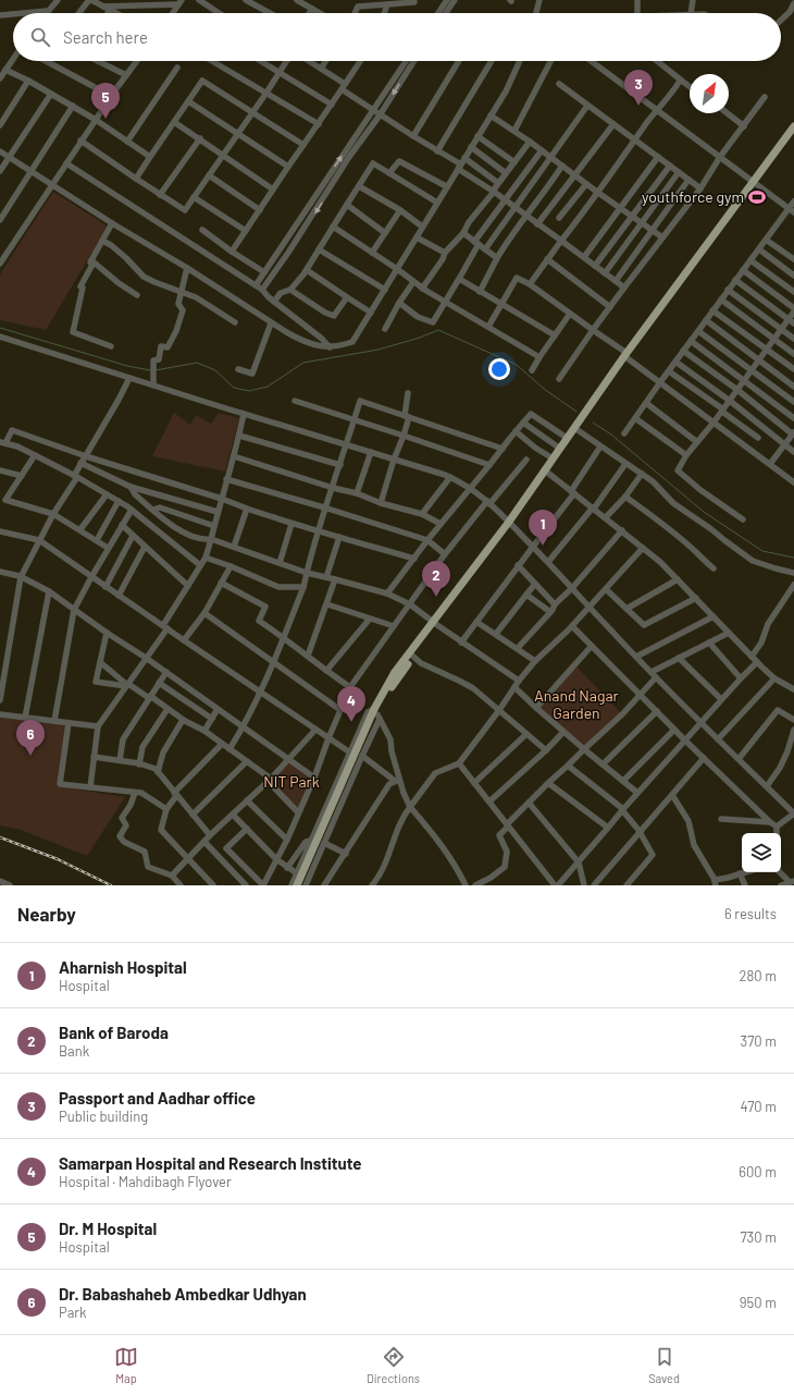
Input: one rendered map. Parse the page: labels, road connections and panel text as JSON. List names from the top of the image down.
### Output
{
  "parks": ["Anand Nagar Garden", "NIT Park"],
  "places": {
    "sports": ["youthforce gym"]
  },
  "north": "top right",
  "page": {
    "search": "Search here",
    "pins": [
      "3",
      "5",
      "1",
      "2",
      "4",
      "6"
    ],
    "heading": ["Nearby", "6 results"],
    "list": [
      {
        "mark": "1",
        "name": "Aharnish Hospital",
        "note": "Hospital",
        "value": "280 m"
      },
      {
        "mark": "2",
        "name": "Bank of Baroda",
        "note": "Bank",
        "value": "370 m"
      },
      {
        "mark": "3",
        "name": "Passport and Aadhar office",
        "note": "Public building",
        "value": "470 m"
      },
      {
        "mark": "4",
        "name": "Samarpan Hospital and Research Institute",
        "note": "Hospital · Mahdibagh Flyover",
        "value": "600 m"
      },
      {
        "mark": "5",
        "name": "Dr. M Hospital",
        "note": "Hospital",
        "value": "730 m"
      },
      {
        "mark": "6",
        "name": "Dr. Babashaheb Ambedkar Udhyan",
        "note": "Park",
        "value": "950 m"
      }
    ],
    "nav": ["Map", "Directions", "Saved"]
  }
}
